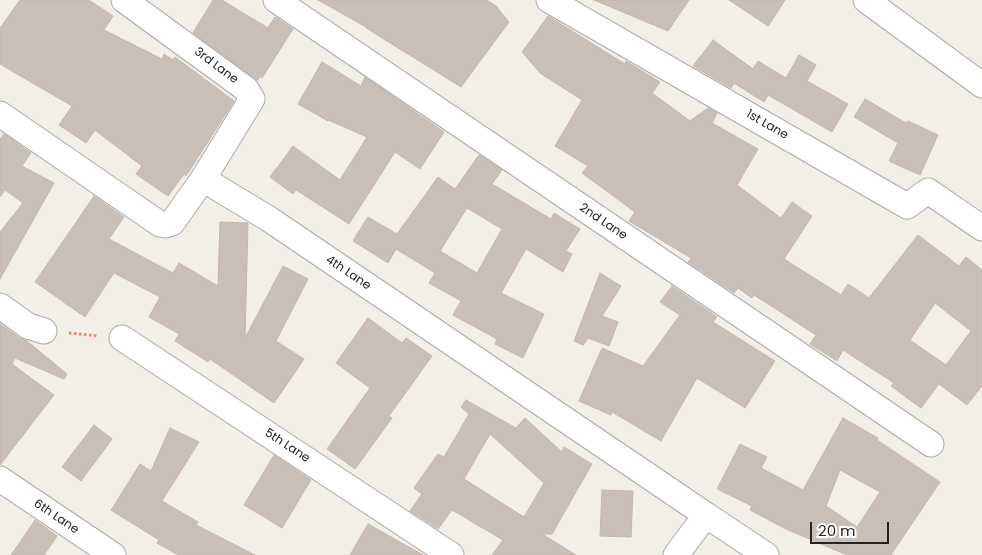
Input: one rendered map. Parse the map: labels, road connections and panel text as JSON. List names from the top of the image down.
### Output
{
  "streets": {
    "street": [
      "3rd Lane",
      "1st Lane",
      "2nd Lane",
      "4th Lane",
      "5th Lane",
      "6th Lane"
    ]
  },
  "crossings": [
    ["3rd Lane", "4th Lane"]
  ],
  "scale_bar": "20 m"
}
